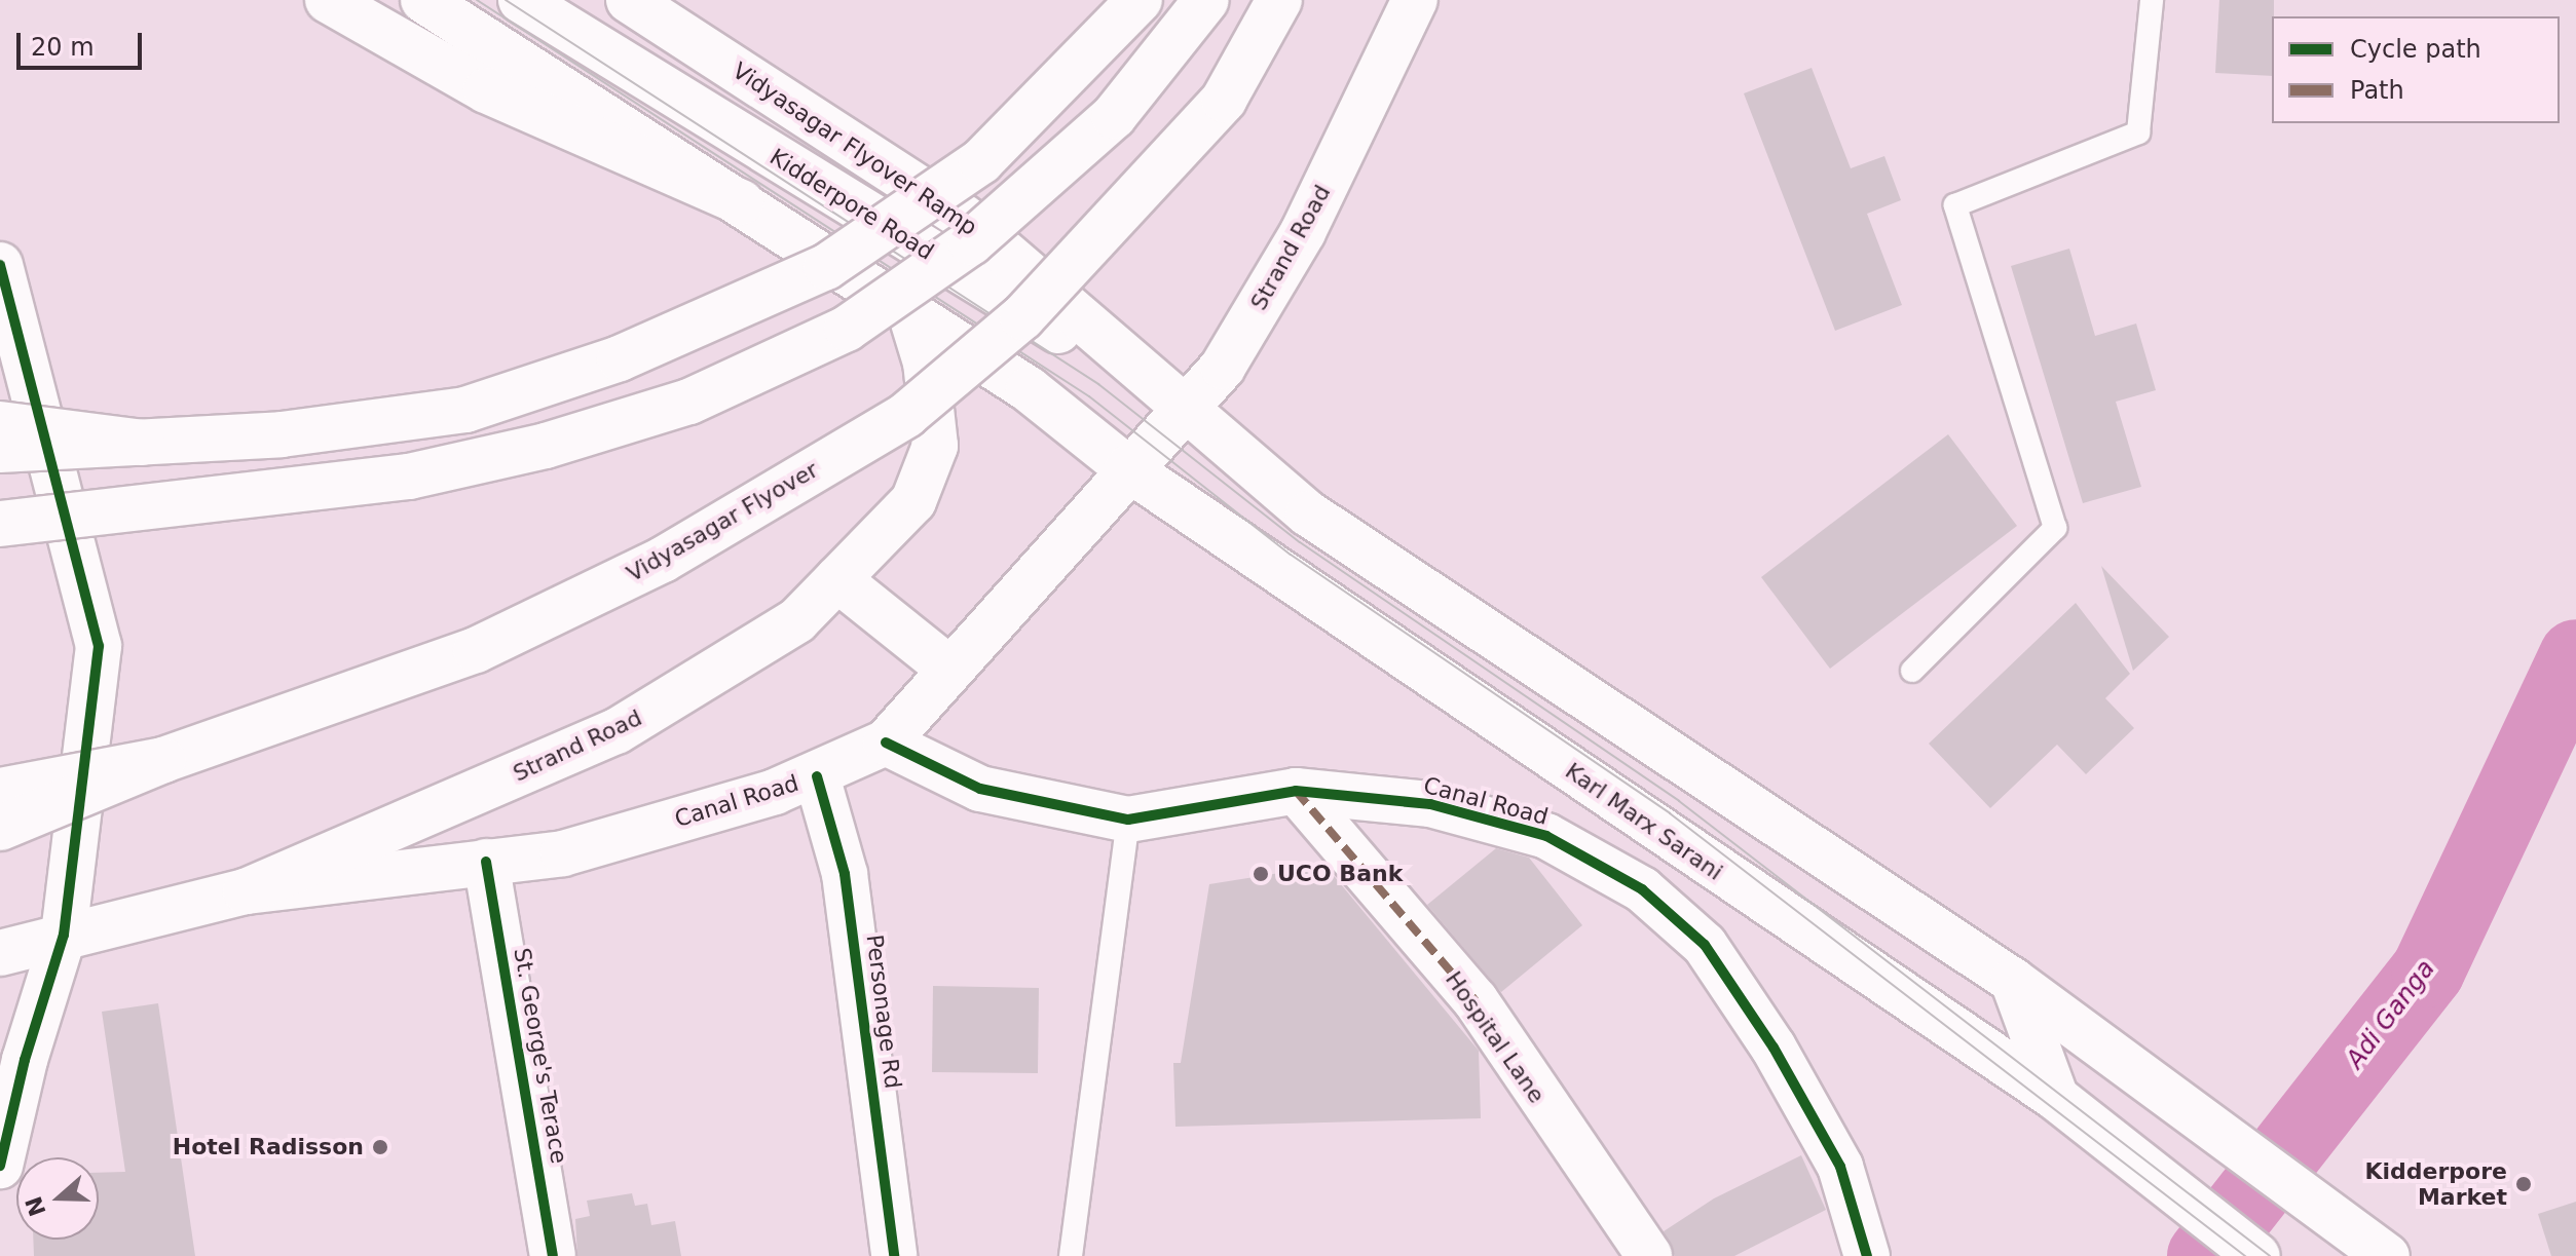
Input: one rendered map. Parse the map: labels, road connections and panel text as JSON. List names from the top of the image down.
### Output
{
  "streets": {
    "main road": [
      "Vidyasagar Flyover Ramp",
      "Kidderpore Road",
      "Strand Road",
      "Vidyasagar Flyover",
      "Canal Road",
      "Karl Marx Sarani",
      "Personage Rd",
      "Hospital Lane",
      "St. George's Terace"
    ]
  },
  "crossings": [
    ["Vidyasagar Flyover Ramp", "Kidderpore Road"],
    ["Vidyasagar Flyover Ramp", "Strand Road"],
    ["Kidderpore Road", "Strand Road"],
    ["Strand Road", "Canal Road"],
    ["Strand Road", "Karl Marx Sarani"],
    ["Canal Road", "Personage Rd"],
    ["Canal Road", "Hospital Lane"],
    ["Canal Road", "St. George's Terace"]
  ],
  "water": ["Adi Ganga"],
  "places": ["UCO Bank", "Hotel Radisson", "Kidderpore Market"],
  "legend": ["Cycle path", "Path"],
  "scale_bar": "20 m",
  "north": "left"
}
